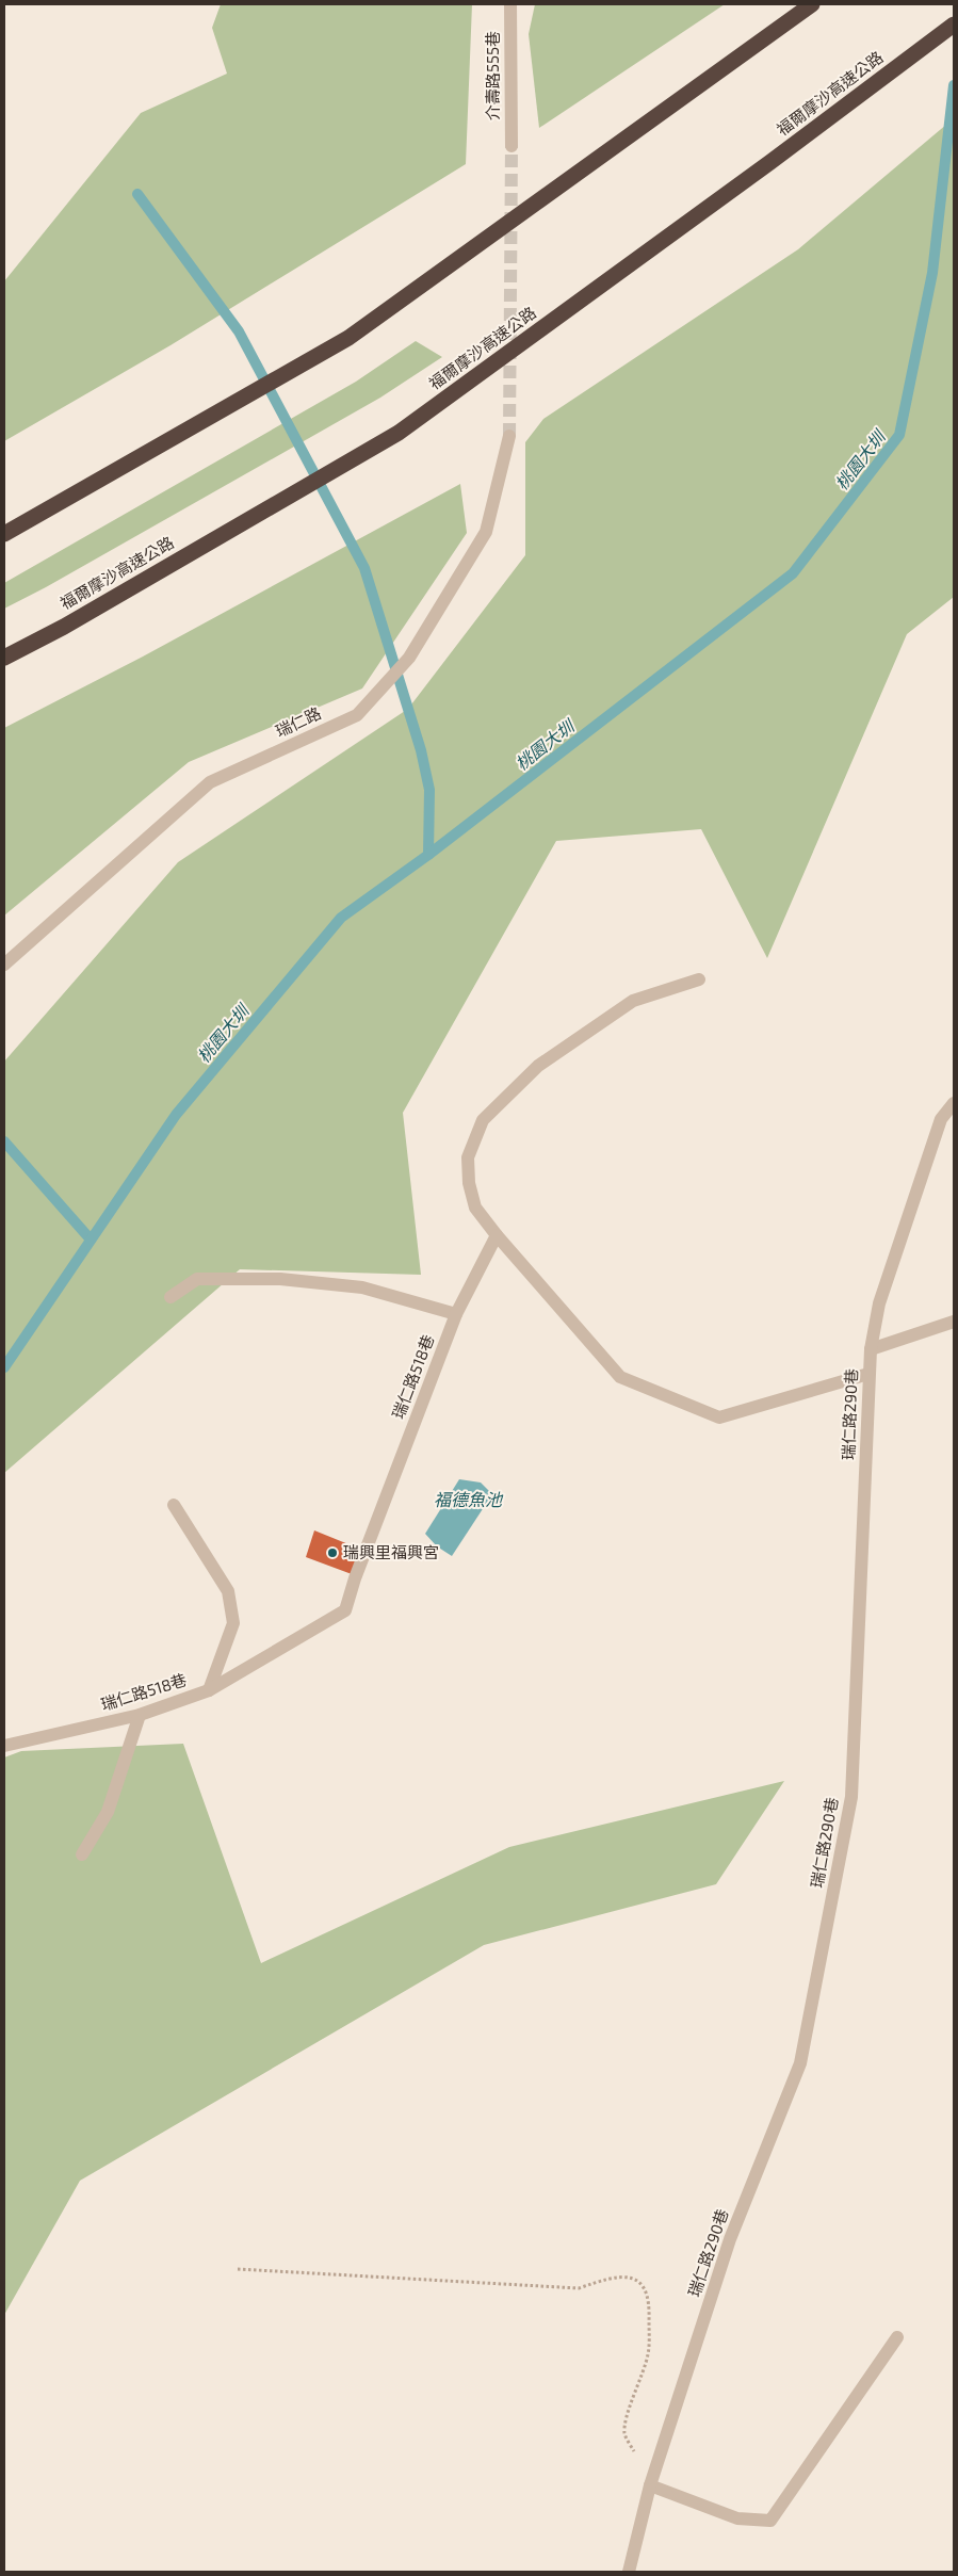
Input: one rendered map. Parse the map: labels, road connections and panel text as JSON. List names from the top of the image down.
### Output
{
  "streets": {
    "highway": ["福爾摩沙高速公路"],
    "street": [
      "介壽路555巷",
      "瑞仁路",
      "瑞仁路518巷",
      "瑞仁路290巷"
    ]
  },
  "water": ["桃園大圳", "福德魚池"],
  "places": ["瑞興里福興宮"]
}
